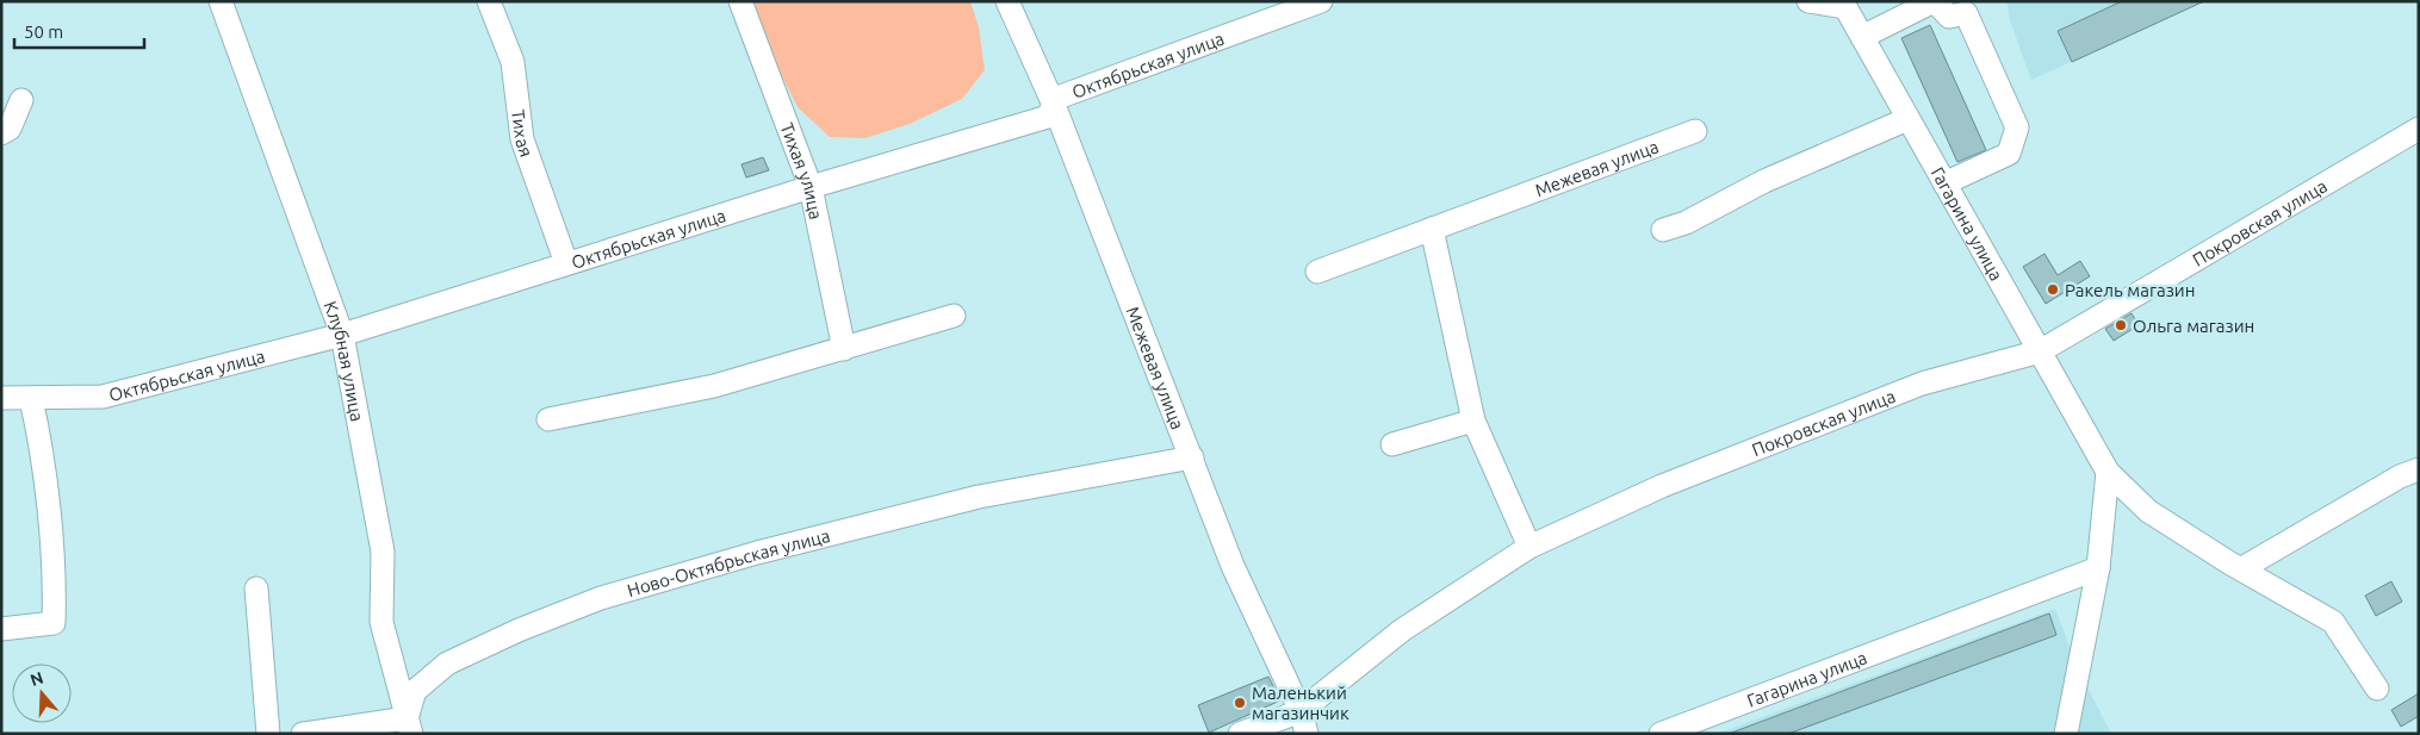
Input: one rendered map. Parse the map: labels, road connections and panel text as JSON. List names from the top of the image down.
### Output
{
  "streets": {
    "street": [
      "Октябрьская улица",
      "Тихая",
      "Межевая улица",
      "Тихая улица",
      "Покровская улица",
      "Гагарина улица",
      "Клубная улица",
      "Ново-Октябрьская улица"
    ]
  },
  "crossings": [
    ["Октябрьская улица", "Тихая"],
    ["Октябрьская улица", "Межевая улица"],
    ["Октябрьская улица", "Тихая улица"],
    ["Октябрьская улица", "Клубная улица"],
    ["Межевая улица", "Покровская улица"],
    ["Межевая улица", "Ново-Октябрьская улица"],
    ["Покровская улица", "Гагарина улица"],
    ["Клубная улица", "Ново-Октябрьская улица"]
  ],
  "places": ["Ракель магазин", "Ольга магазин", "Маленький магазинчик"],
  "scale_bar": "50 m",
  "north": "top"
}
